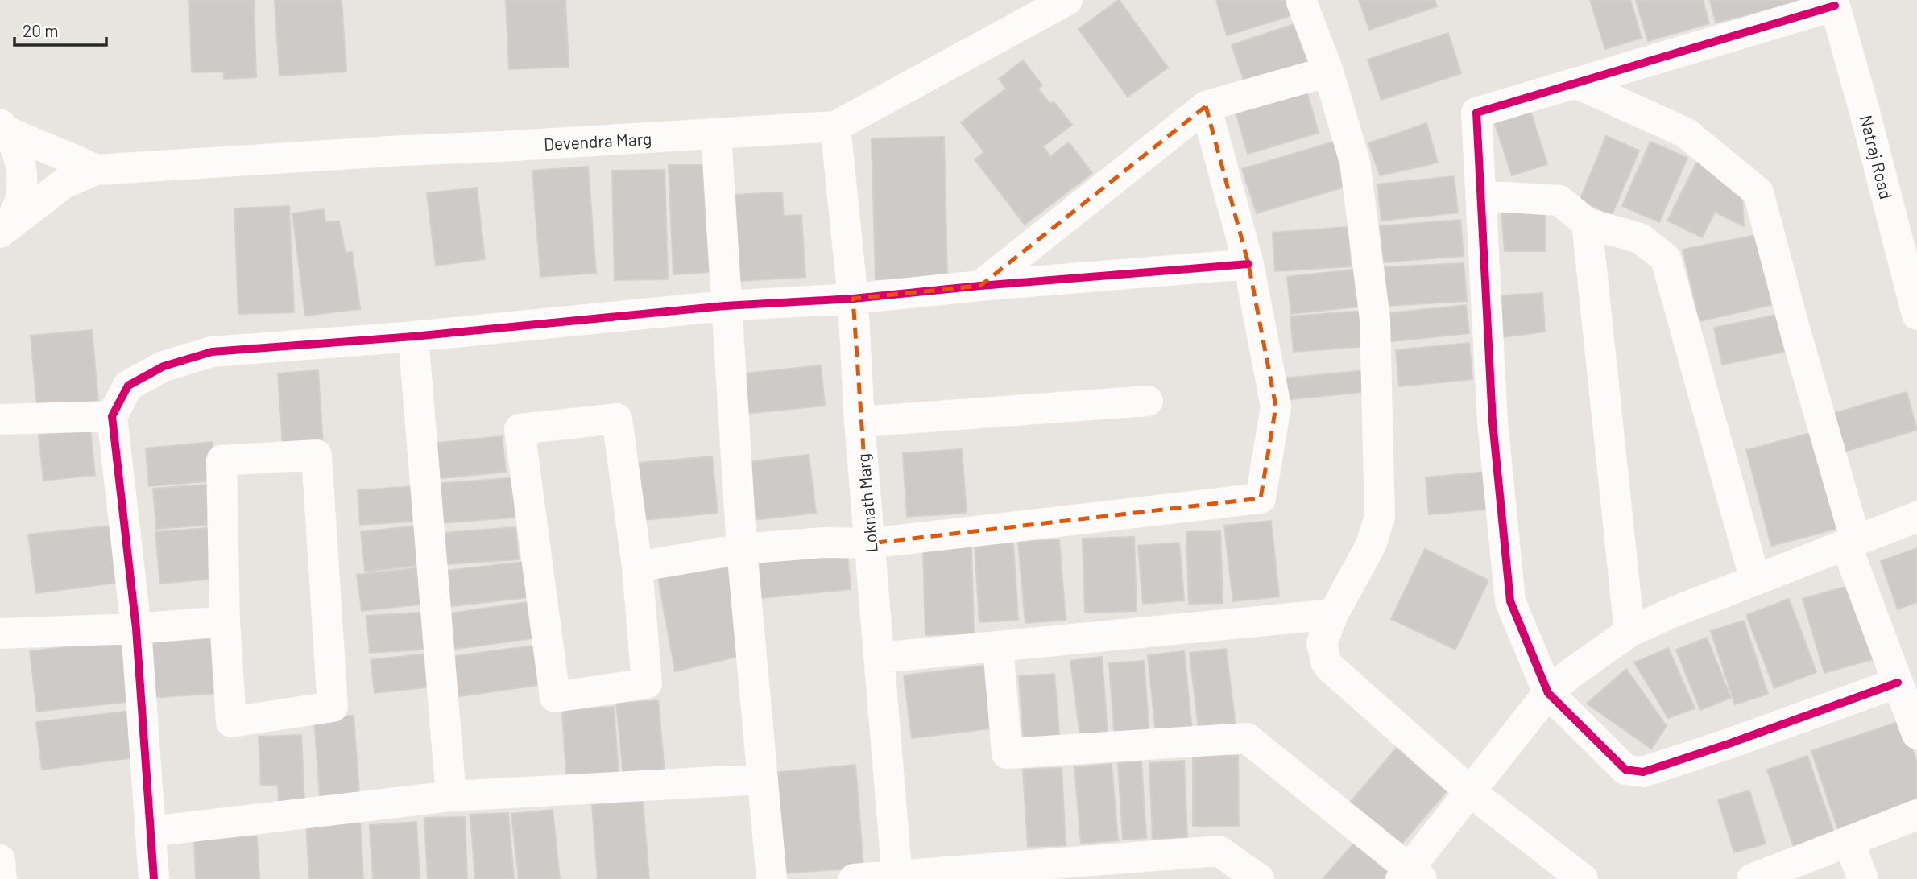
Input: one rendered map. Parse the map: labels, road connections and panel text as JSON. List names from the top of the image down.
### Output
{
  "streets": {
    "street": ["Devendra Marg", "Natraj Road", "Loknath Marg"]
  },
  "crossings": [
    ["Devendra Marg", "Loknath Marg"]
  ],
  "scale_bar": "20 m"
}
